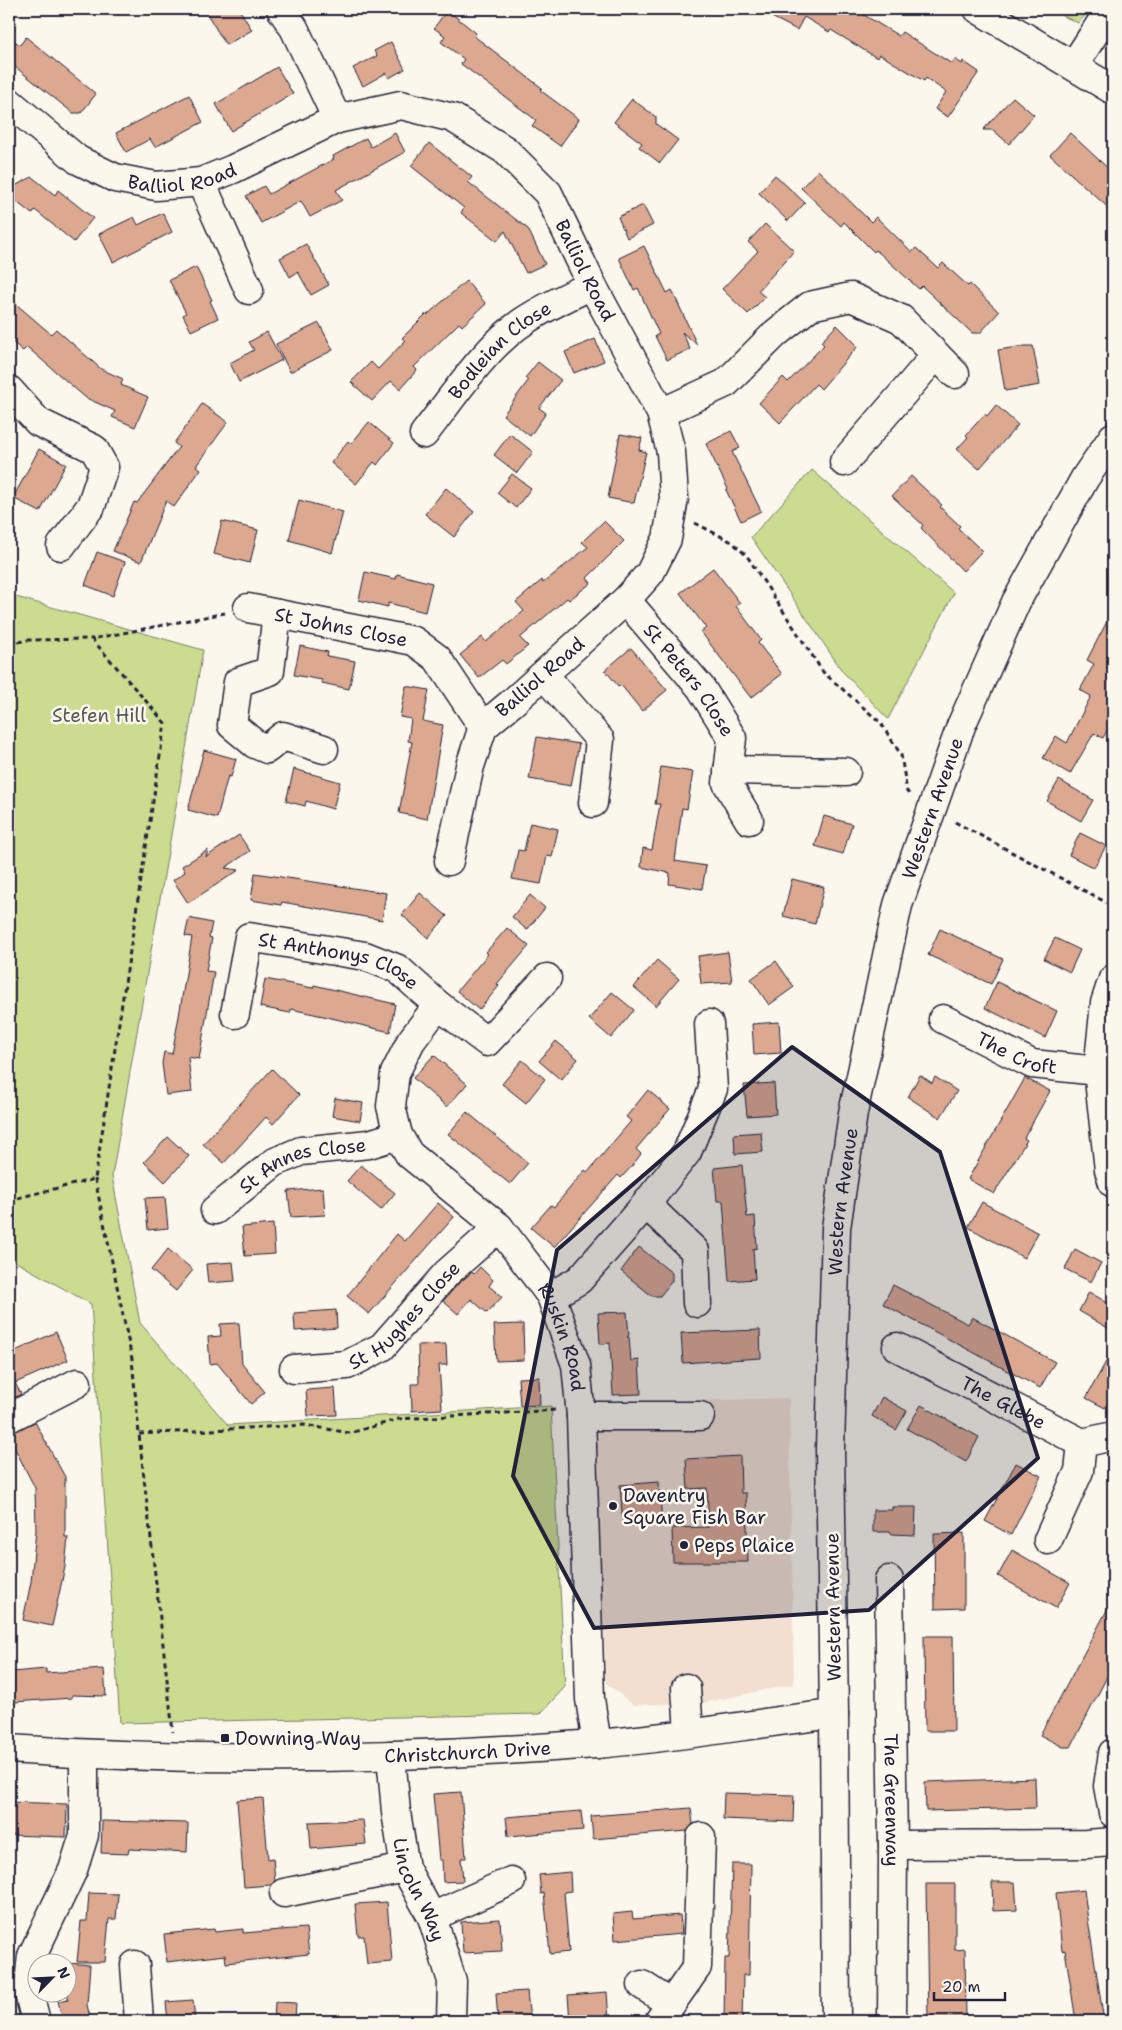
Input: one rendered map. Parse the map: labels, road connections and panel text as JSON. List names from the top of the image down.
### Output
{
  "streets": {
    "street": [
      "Balliol Road",
      "Bodleian Close",
      "St Johns Close",
      "St Peters Close",
      "Western Avenue",
      "St Anthonys Close",
      "The Croft",
      "St Annes Close",
      "St Hughes Close",
      "Ruskin Road",
      "The Glebe",
      "Christchurch Drive",
      "The Greenway",
      "Lincoln Way"
    ]
  },
  "crossings": [
    ["Balliol Road", "Bodleian Close"],
    ["Balliol Road", "St Johns Close"],
    ["Balliol Road", "St Peters Close"],
    ["Western Avenue", "Christchurch Drive"],
    ["St Anthonys Close", "Ruskin Road"],
    ["St Annes Close", "Ruskin Road"],
    ["St Hughes Close", "Ruskin Road"],
    ["Ruskin Road", "Christchurch Drive"],
    ["Christchurch Drive", "Lincoln Way"]
  ],
  "parks": ["Stefen Hill"],
  "places": {
    "other": ["Daventry Square Fish Bar", "Peps Plaice"],
    "transit": ["Downing Way"]
  },
  "scale_bar": "20 m",
  "north": "top right"
}
